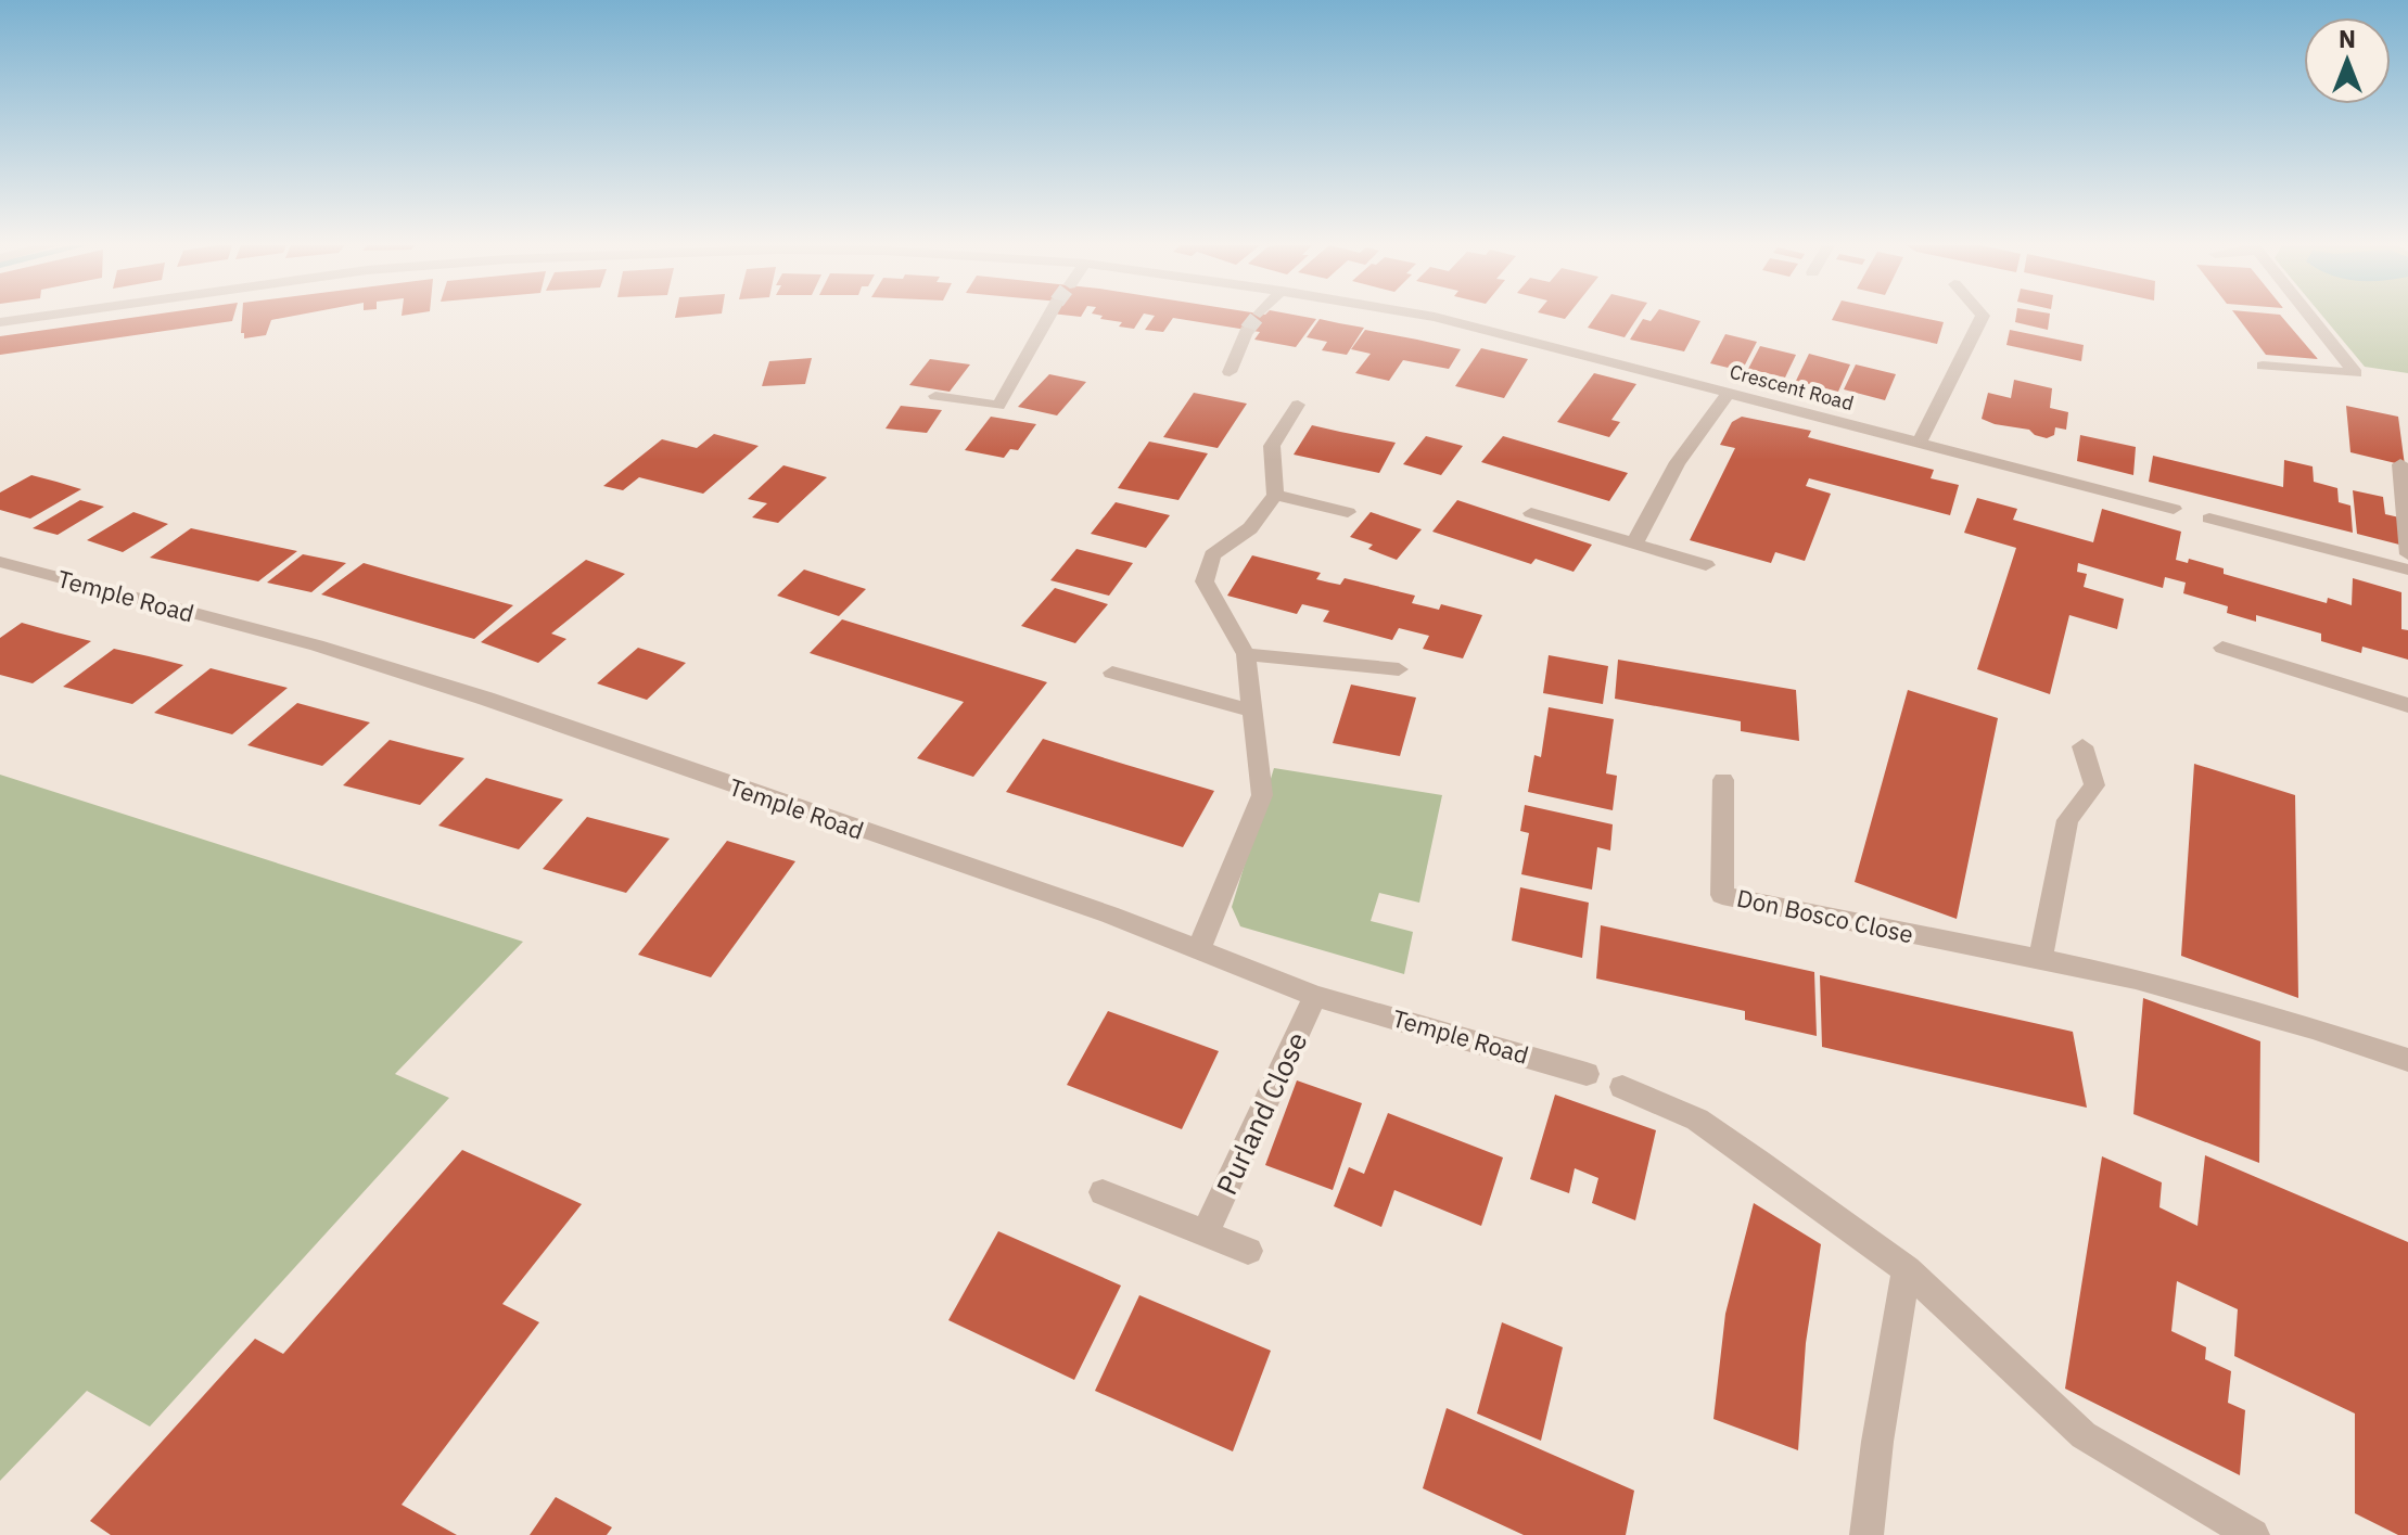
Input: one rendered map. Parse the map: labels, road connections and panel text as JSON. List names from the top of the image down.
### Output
{
  "streets": {
    "street": [
      "Crescent Road",
      "Temple Road",
      "Don Bosco Close",
      "Purland Close"
    ]
  },
  "crossings": [
    ["Temple Road", "Purland Close"]
  ],
  "north": "top"
}
